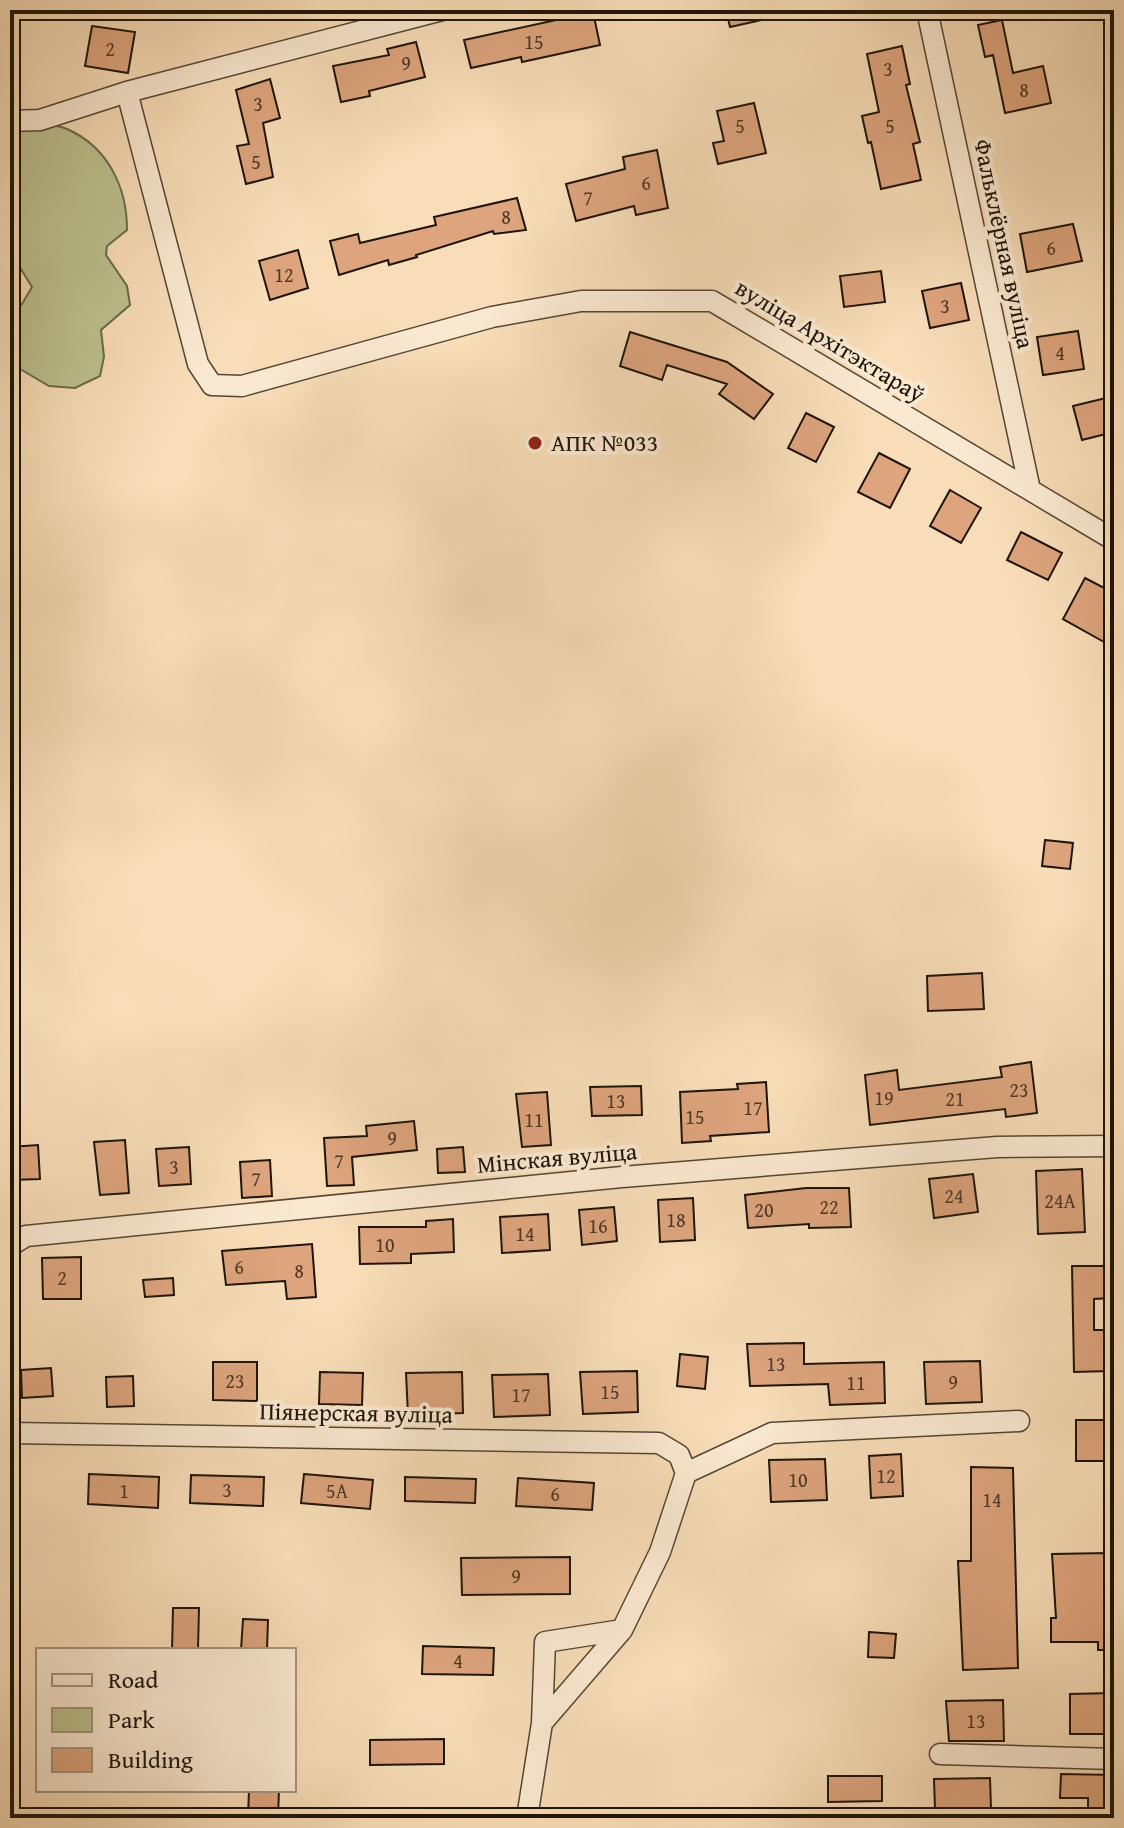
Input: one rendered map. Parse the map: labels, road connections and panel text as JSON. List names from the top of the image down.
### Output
{
  "streets": {
    "street": [
      "Фальклёрная вуліца",
      "вуліца Архітэктараў",
      "Мінская вуліца",
      "Піянерская вуліца"
    ]
  },
  "crossings": [
    ["Фальклёрная вуліца", "вуліца Архітэктараў"]
  ],
  "places": ["АПК №033"],
  "house_numbers": [
    "15",
    "2",
    "9",
    "3",
    "8",
    "3",
    "5",
    "5",
    "5",
    "6",
    "7",
    "8",
    "6",
    "12",
    "3",
    "4",
    "23",
    "19",
    "21",
    "13",
    "17",
    "15",
    "11",
    "9",
    "7",
    "3",
    "7",
    "24",
    "24А",
    "22",
    "20",
    "18",
    "16",
    "14",
    "10",
    "6",
    "8",
    "2",
    "13",
    "23",
    "9",
    "11",
    "15",
    "17",
    "12",
    "10",
    "3",
    "1",
    "5А",
    "6",
    "14",
    "9",
    "4",
    "13"
  ],
  "legend": ["Road", "Park", "Building"]
}
